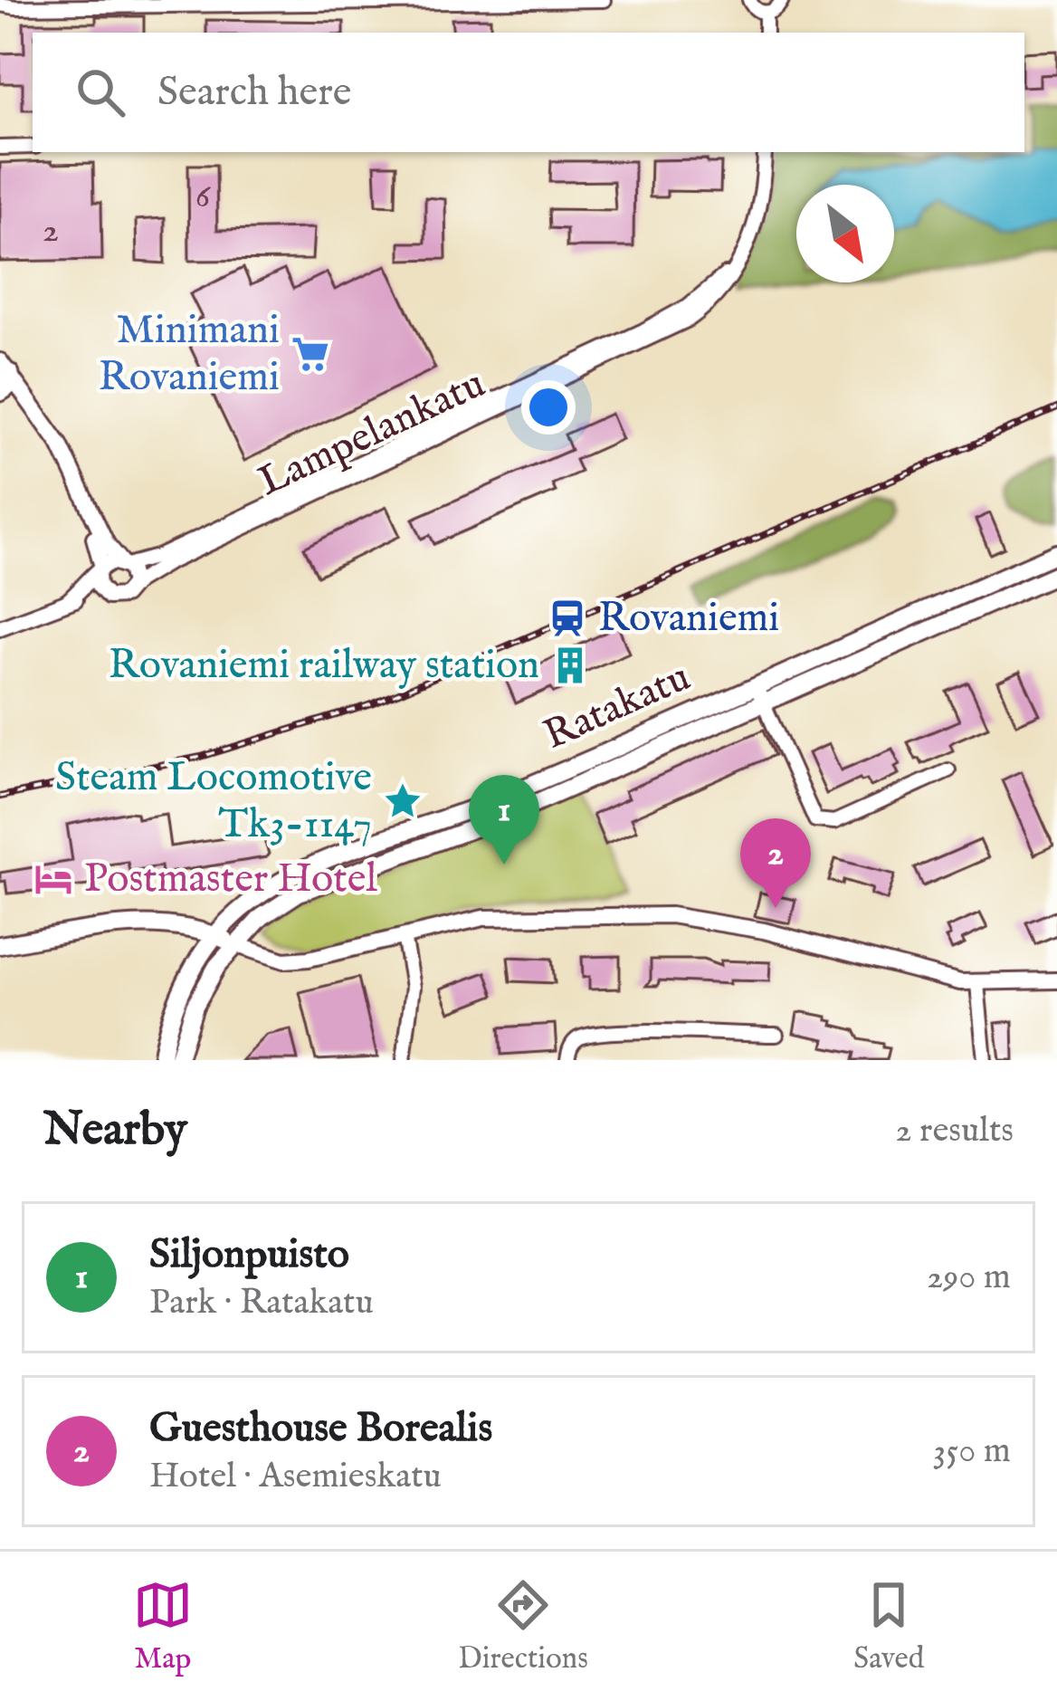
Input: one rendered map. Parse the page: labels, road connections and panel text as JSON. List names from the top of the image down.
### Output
{
  "streets": {
    "main road": ["Ratakatu"],
    "street": ["Lampelankatu"]
  },
  "places": {
    "supermarket": ["Minimani Rovaniemi"],
    "station": ["Rovaniemi"],
    "building": ["Rovaniemi railway station"],
    "place": ["Steam Locomotive Tk3-1147"],
    "hotel": ["Postmaster Hotel"]
  },
  "house_numbers": ["6", "2"],
  "north": "bottom right",
  "page": {
    "search": "Search here",
    "pins": ["1", "2"],
    "heading": ["Nearby", "2 results"],
    "list": [
      {
        "mark": "1",
        "name": "Siljonpuisto",
        "note": "Park · Ratakatu",
        "value": "290 m"
      },
      {
        "mark": "2",
        "name": "Guesthouse Borealis",
        "note": "Hotel · Asemieskatu",
        "value": "350 m"
      }
    ],
    "nav": ["Map", "Directions", "Saved"]
  }
}
